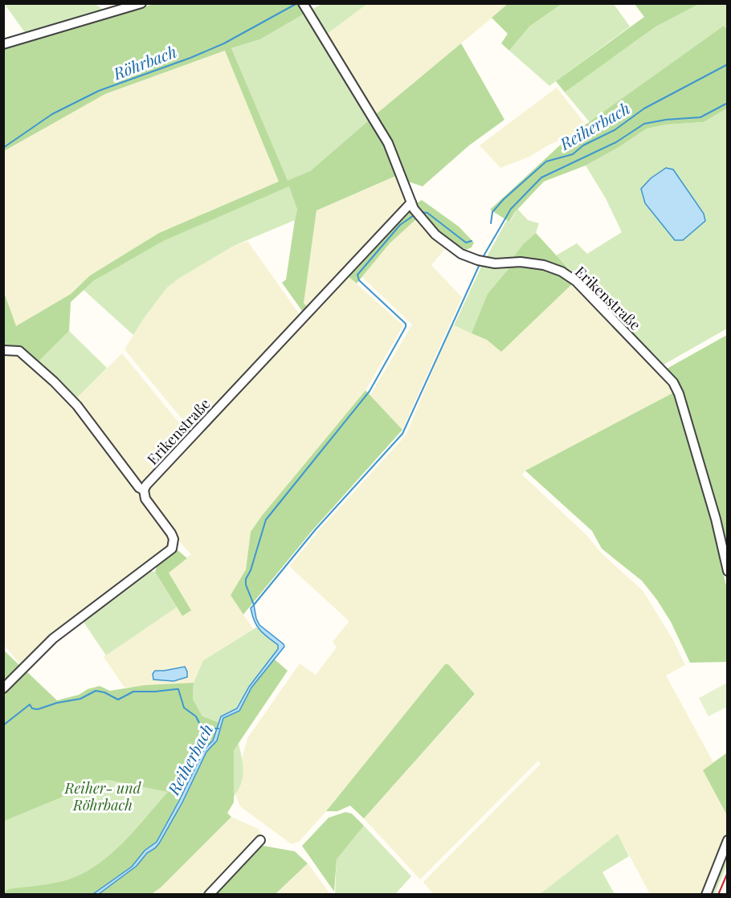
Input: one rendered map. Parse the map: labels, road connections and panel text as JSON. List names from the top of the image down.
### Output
{
  "streets": {
    "street": ["Erikenstraße"]
  },
  "water": ["Röhrbach", "Reiherbach"],
  "parks": ["Reiher- und Röhrbach"]
}
